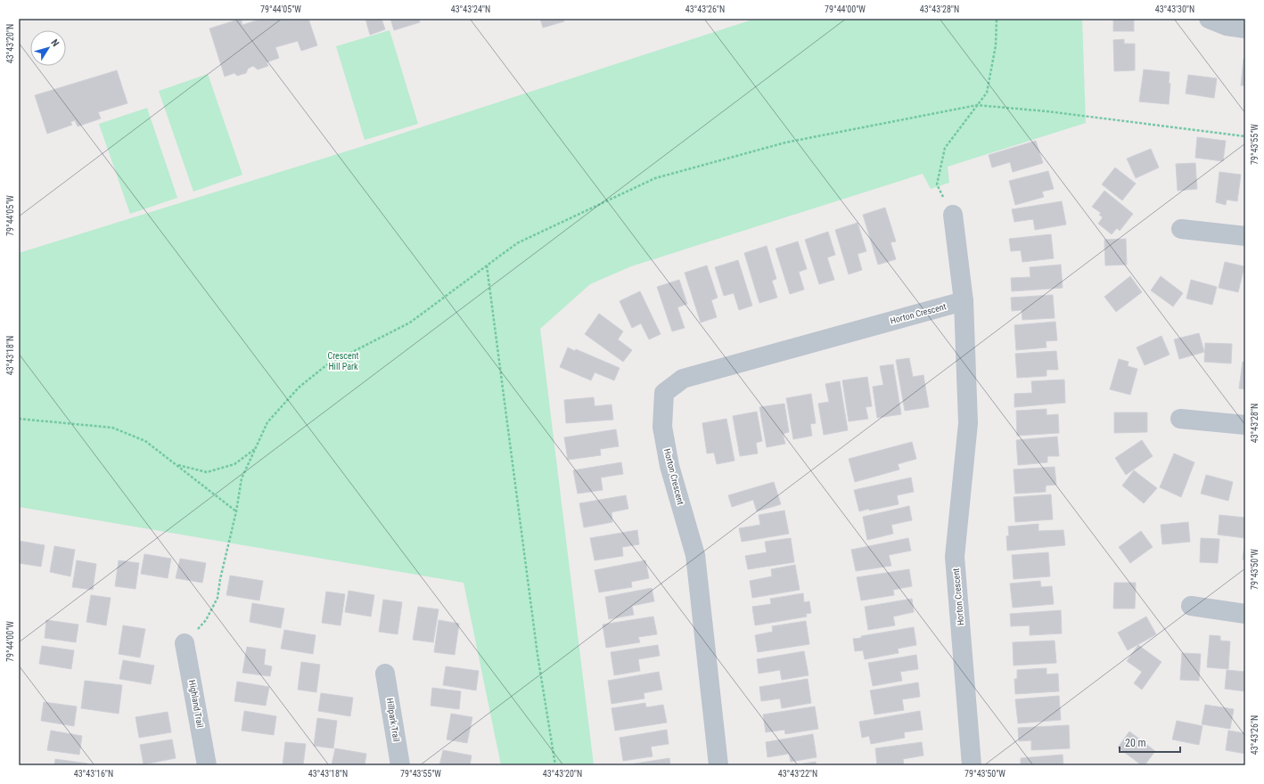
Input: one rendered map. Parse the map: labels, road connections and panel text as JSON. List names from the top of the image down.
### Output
{
  "streets": {
    "street": ["Horton Crescent", "Highland Trail", "Hillpark Trail"]
  },
  "parks": ["Crescent Hill Park"],
  "scale_bar": "20 m",
  "north": "top right",
  "coordinates": [
    "79°44'05\"W",
    "43°43'24\"N",
    "43°43'26\"N",
    "79°44'00\"W",
    "43°43'28\"N",
    "43°43'30\"N",
    "43°43'20\"N",
    "79°43'55\"W",
    "43°43'18\"N",
    "79°43'50\"W",
    "43°43'16\"N",
    "43°43'22\"N"
  ]
}
